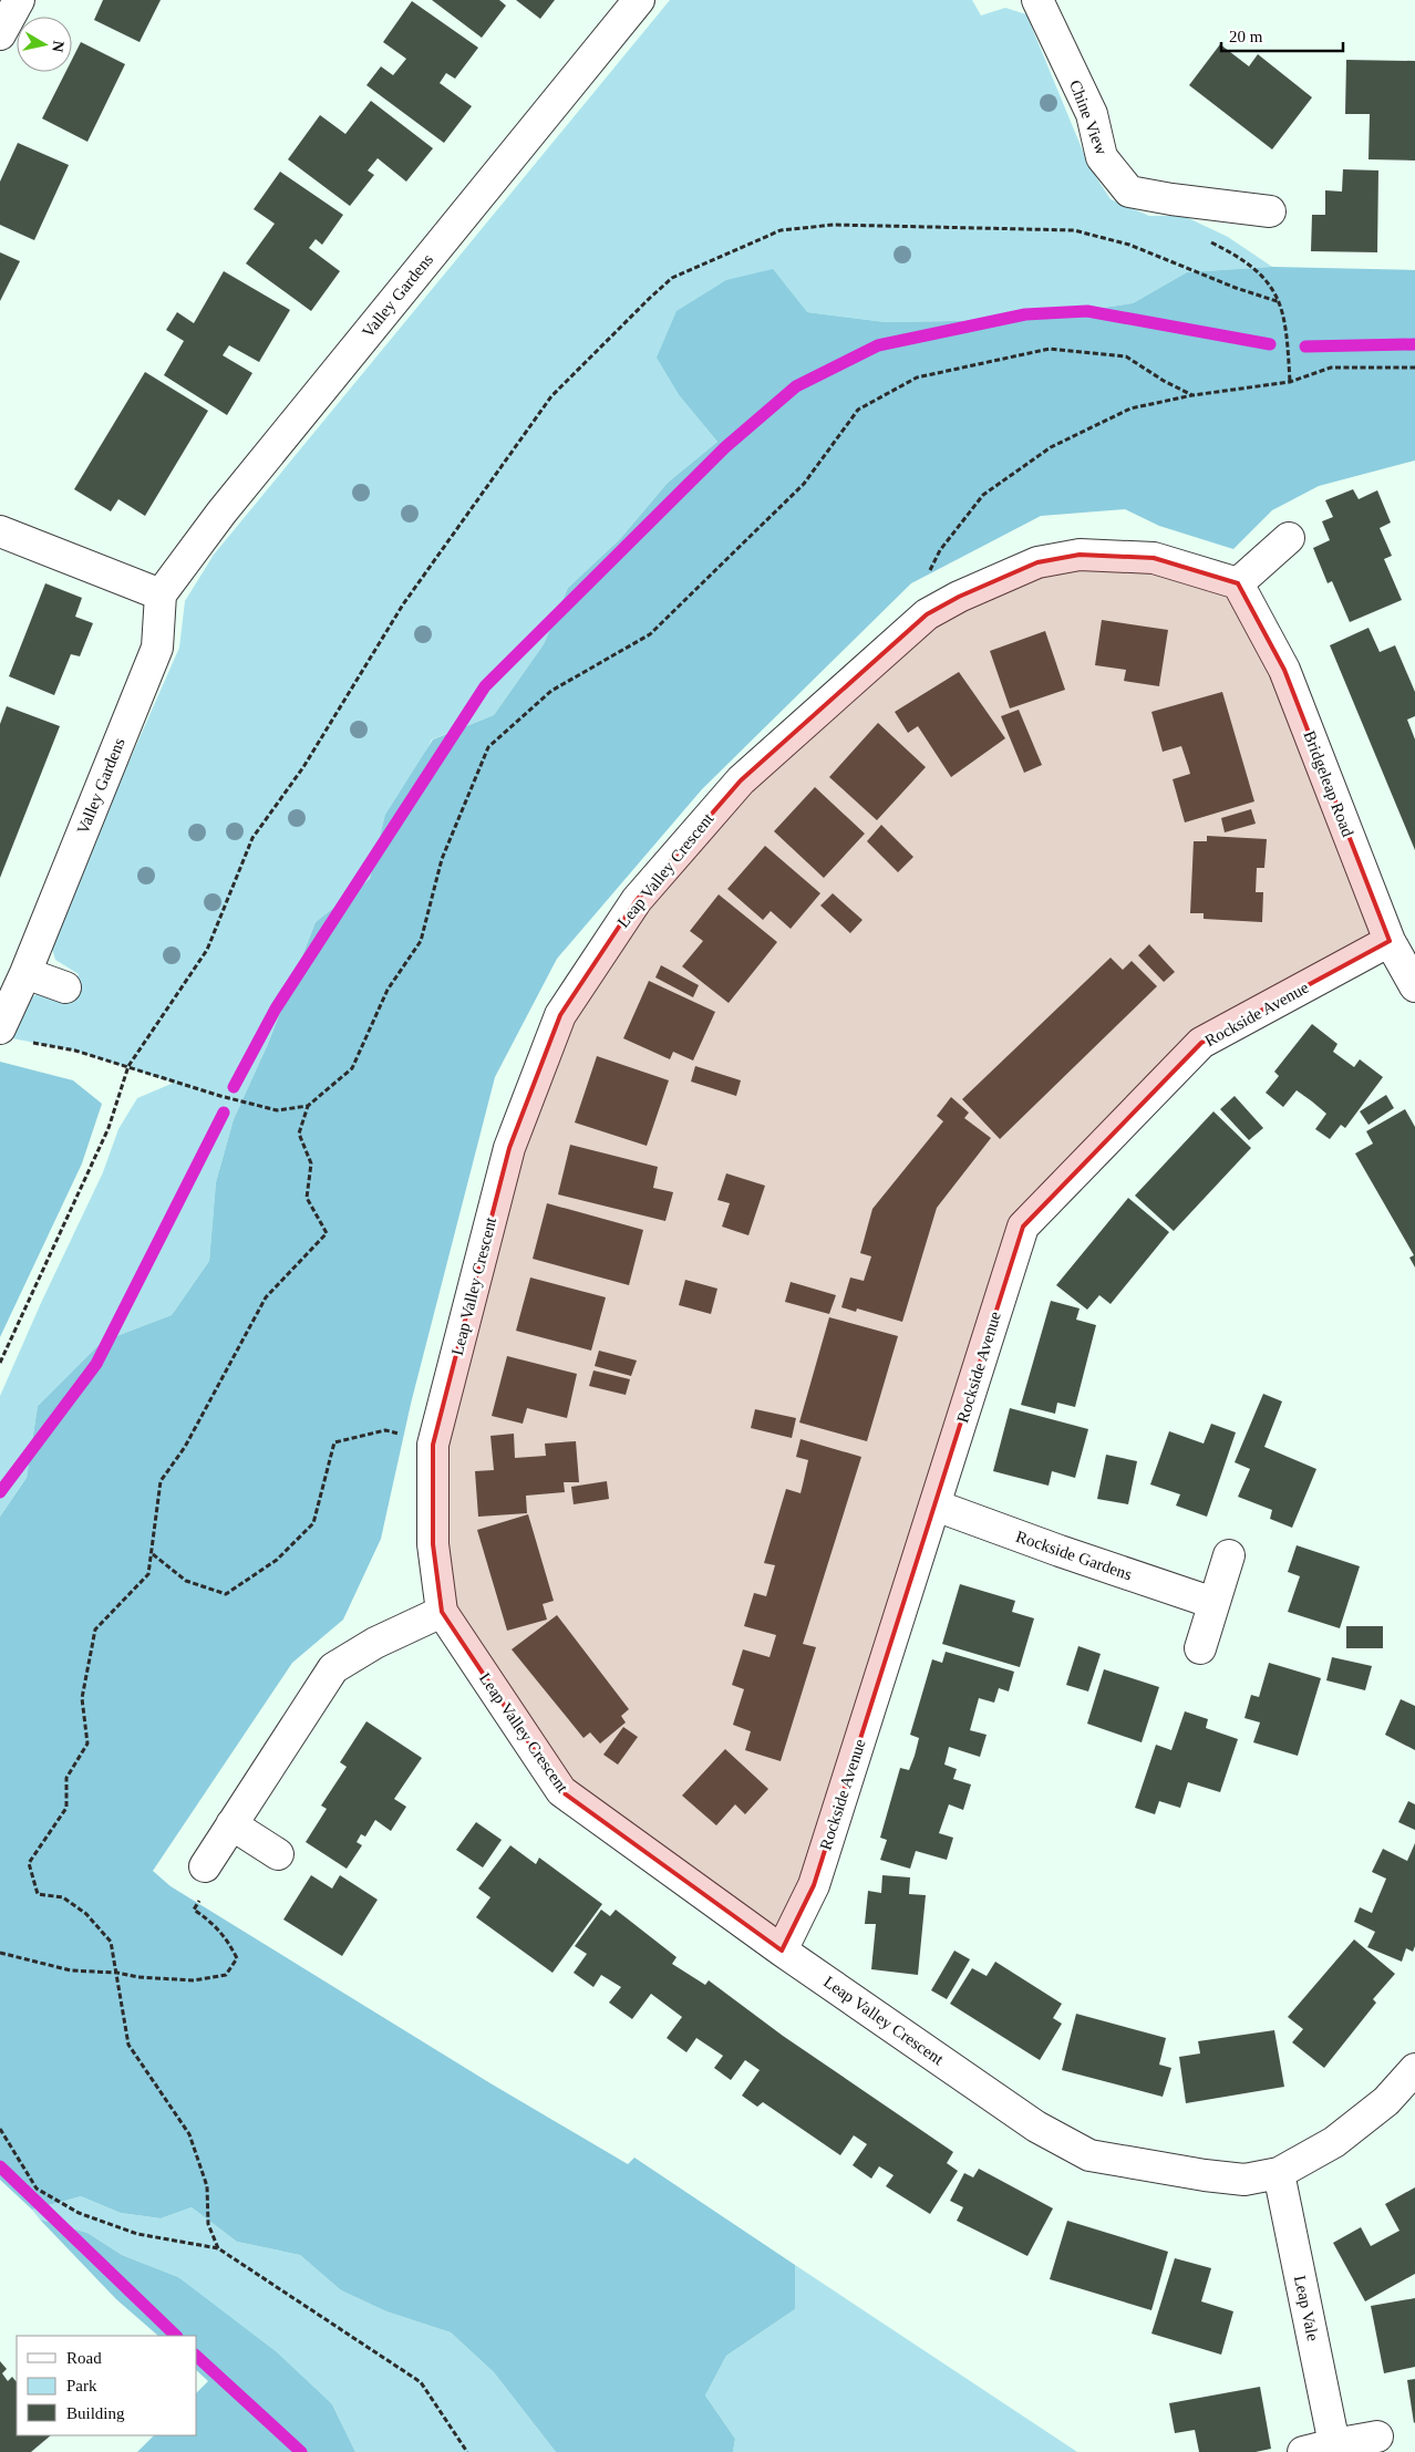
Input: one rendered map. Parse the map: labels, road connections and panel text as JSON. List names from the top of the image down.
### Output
{
  "streets": {
    "street": [
      "Chine View",
      "Valley Gardens",
      "Bridgeleap Road",
      "Leap Valley Crescent",
      "Rockside Avenue",
      "Rockside Gardens",
      "Leap Vale"
    ]
  },
  "crossings": [
    ["Bridgeleap Road", "Leap Valley Crescent"],
    ["Bridgeleap Road", "Rockside Avenue"],
    ["Leap Valley Crescent", "Rockside Avenue"],
    ["Leap Valley Crescent", "Leap Vale"],
    ["Rockside Avenue", "Rockside Gardens"]
  ],
  "legend": ["Road", "Park", "Building"],
  "scale_bar": "20 m",
  "north": "right"
}
